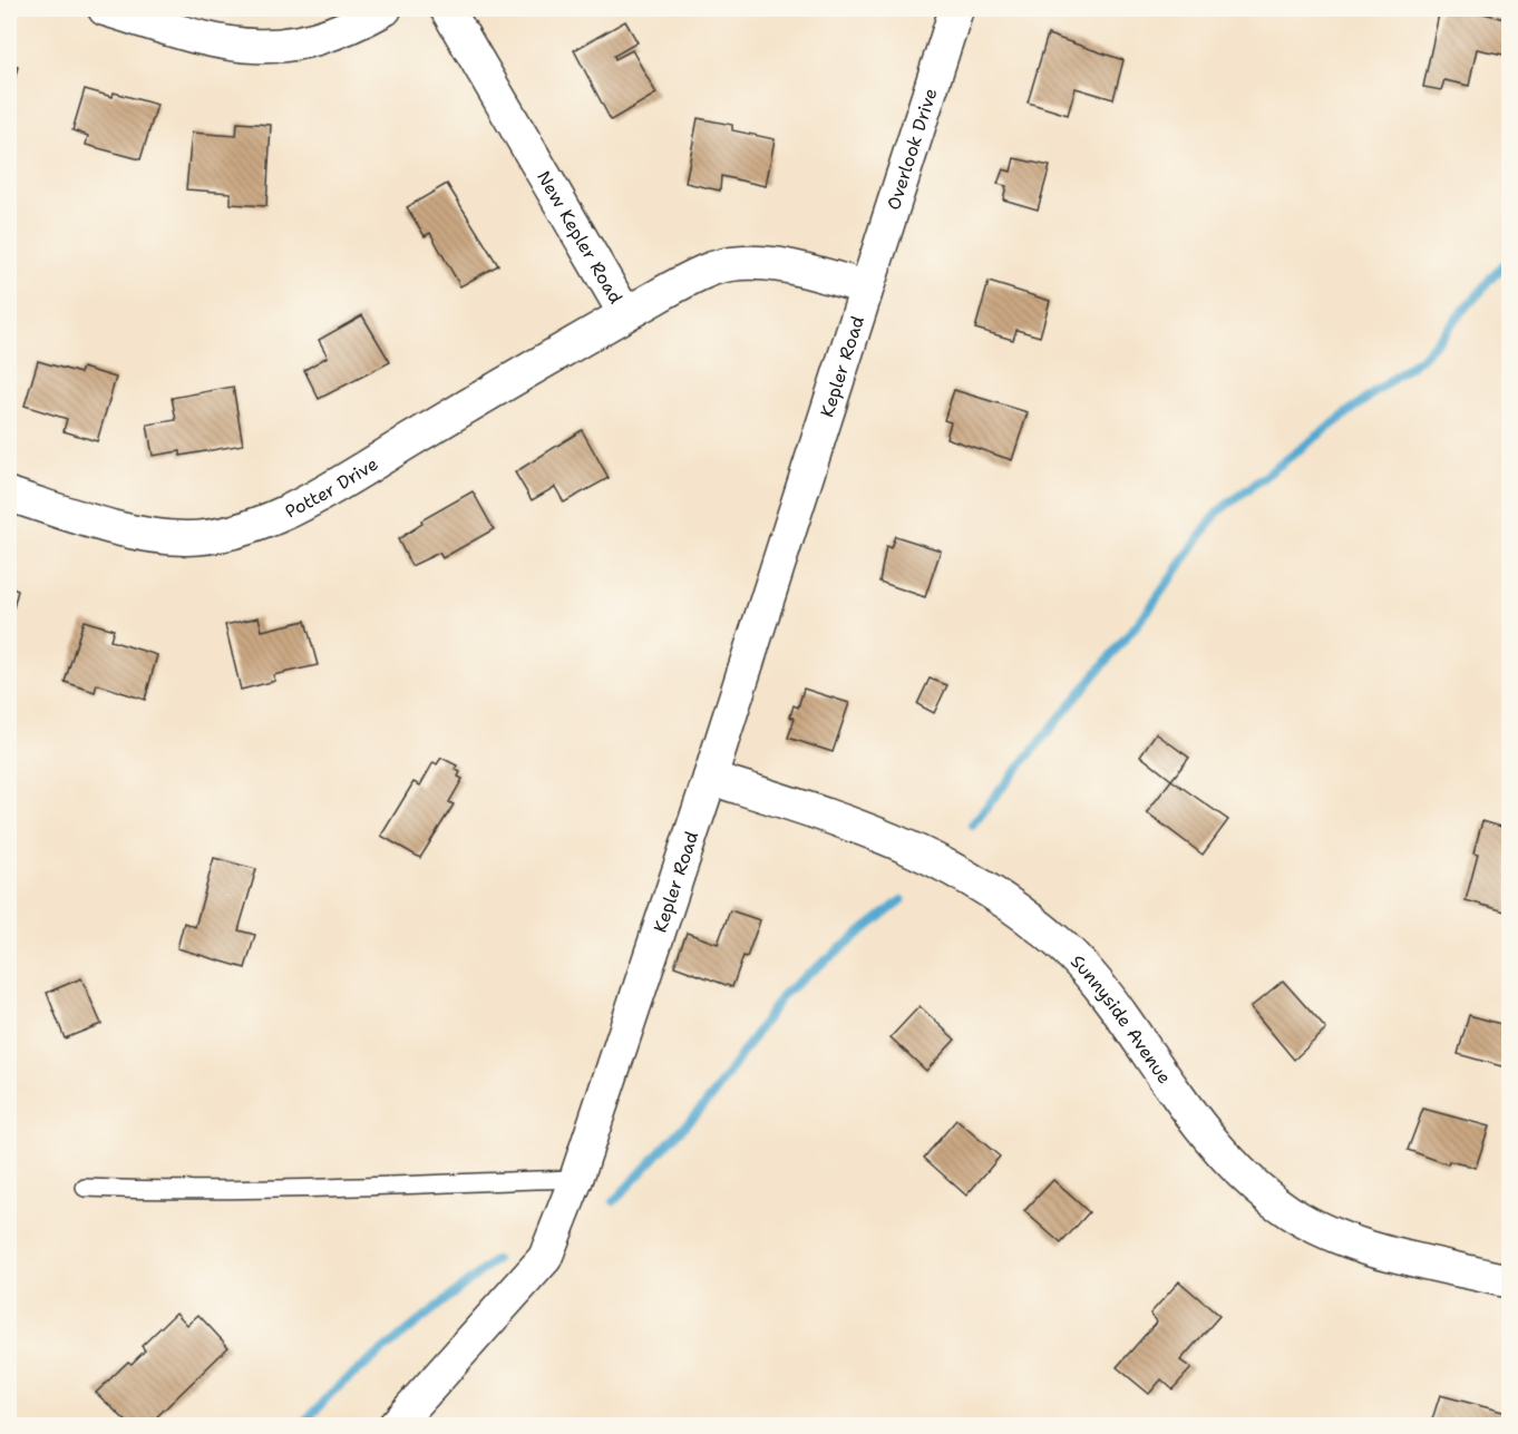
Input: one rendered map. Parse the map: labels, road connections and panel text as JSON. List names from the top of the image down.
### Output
{
  "streets": {
    "street": [
      "Overlook Drive",
      "New Kepler Road",
      "Kepler Road",
      "Potter Drive",
      "Sunnyside Avenue"
    ]
  },
  "crossings": [
    ["Overlook Drive", "New Kepler Road"],
    ["Overlook Drive", "Kepler Road"],
    ["New Kepler Road", "Kepler Road"],
    ["New Kepler Road", "Potter Drive"],
    ["Kepler Road", "Sunnyside Avenue"]
  ]
}
